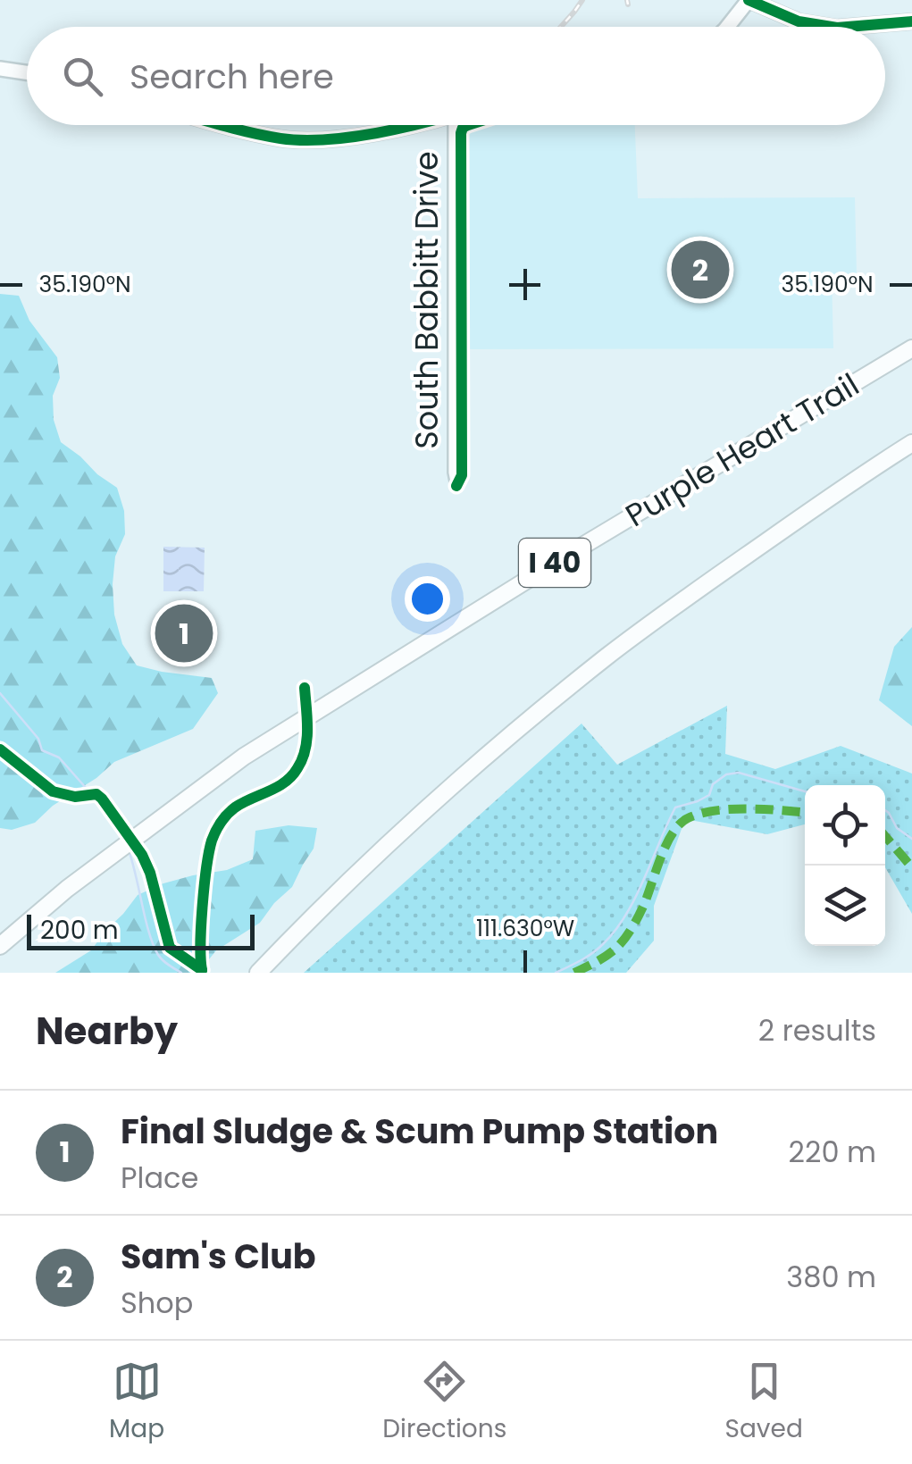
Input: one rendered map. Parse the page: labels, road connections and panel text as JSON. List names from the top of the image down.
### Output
{
  "streets": {
    "highway": ["Purple Heart Trail", "I 40"],
    "street": ["South Babbitt Drive"]
  },
  "scale_bar": "200 m",
  "page": {
    "search": "Search here",
    "pins": ["2", "1"],
    "scale": "200 m",
    "heading": ["Nearby", "2 results"],
    "list": [
      {
        "mark": "1",
        "name": "Final Sludge & Scum Pump Station",
        "note": "Place",
        "value": "220 m"
      },
      {
        "mark": "2",
        "name": "Sam's Club",
        "note": "Shop",
        "value": "380 m"
      }
    ],
    "nav": ["Map", "Directions", "Saved"]
  },
  "coordinates": ["35.190°N", "111.630°W"]
}
